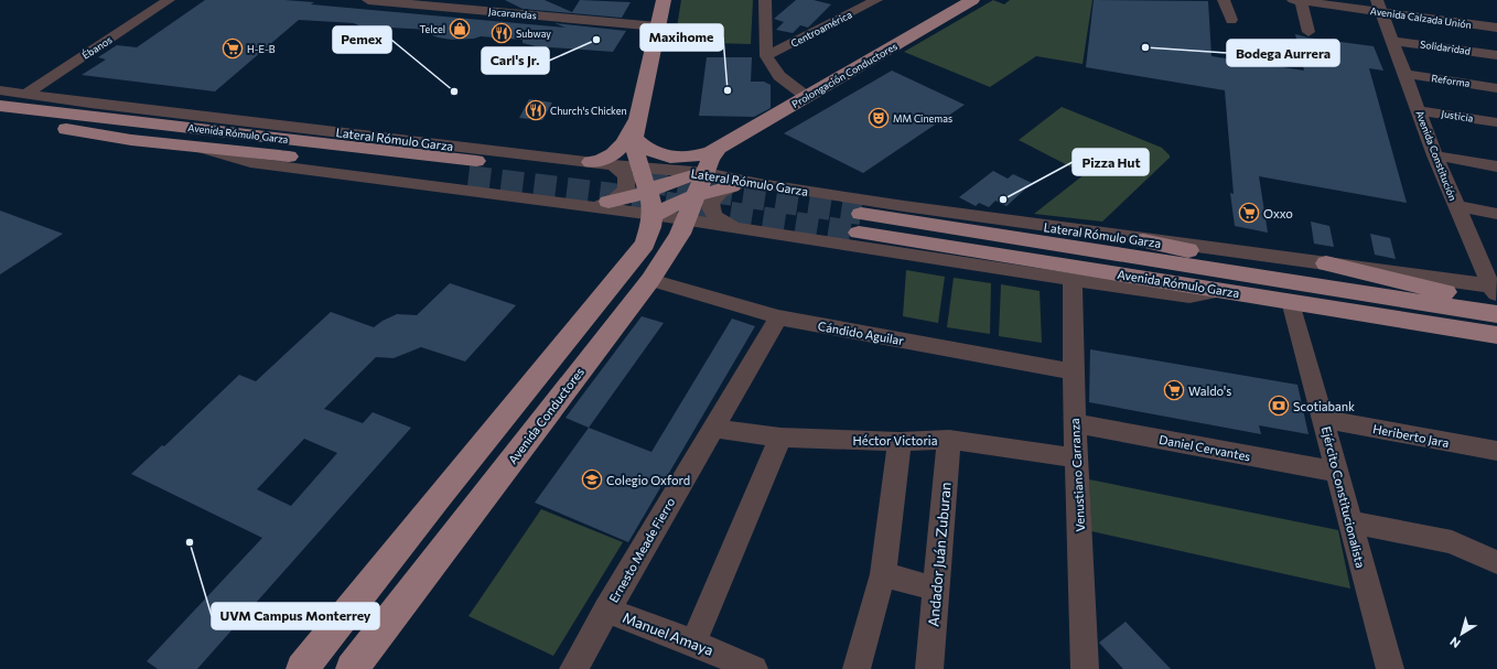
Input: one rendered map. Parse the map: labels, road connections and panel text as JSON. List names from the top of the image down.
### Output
{
  "streets": {
    "main road": ["Prolongación Conductores", "Avenida Rómulo Garza", "Avenida Conductores"],
    "street": [
      "Jacarandas",
      "Avenida Calzada Unión",
      "Centroamérica",
      "Ébanos",
      "Solidaridad",
      "Reforma",
      "Justicia",
      "Lateral Rómulo Garza",
      "Avenida Constitución",
      "Cándido Aguilar",
      "Heriberto Jara",
      "Héctor Victoria",
      "Daniel Cervantes",
      "Venustiano Carranza",
      "Ejército Constitucionalista",
      "Ernesto Meade Fierro",
      "Andador Juán Zuburan",
      "Manuel Amaya"
    ]
  },
  "crossings": [
    ["Avenida Calzada Unión", "Avenida Constitución"],
    ["Ébanos", "Lateral Rómulo Garza"],
    ["Solidaridad", "Avenida Constitución"],
    ["Prolongación Conductores", "Lateral Rómulo Garza"],
    ["Prolongación Conductores", "Avenida Conductores"],
    ["Reforma", "Avenida Constitución"],
    ["Justicia", "Avenida Constitución"],
    ["Avenida Rómulo Garza", "Ejército Constitucionalista"],
    ["Lateral Rómulo Garza", "Avenida Constitución"],
    ["Lateral Rómulo Garza", "Avenida Conductores"],
    ["Cándido Aguilar", "Avenida Conductores"],
    ["Cándido Aguilar", "Venustiano Carranza"],
    ["Cándido Aguilar", "Ernesto Meade Fierro"],
    ["Heriberto Jara", "Ejército Constitucionalista"],
    ["Héctor Victoria", "Venustiano Carranza"],
    ["Héctor Victoria", "Ernesto Meade Fierro"],
    ["Héctor Victoria", "Andador Juán Zuburan"],
    ["Daniel Cervantes", "Venustiano Carranza"],
    ["Daniel Cervantes", "Ejército Constitucionalista"],
    ["Ernesto Meade Fierro", "Manuel Amaya"]
  ],
  "places": {
    "shop": ["Telcel"],
    "restaurant": ["Subway", "Church's Chicken"],
    "other": [
      "Carl's Jr.",
      "Bodega Aurrera",
      "Maxihome",
      "Pemex",
      "Pizza Hut",
      "UVM Campus Monterrey"
    ],
    "supermarket": ["H-E-B", "Oxxo", "Waldo's"],
    "theatre": ["MM Cinemas"],
    "bank": ["Scotiabank"],
    "school or university": ["Colegio Oxford"]
  },
  "north": "bottom left"
}
